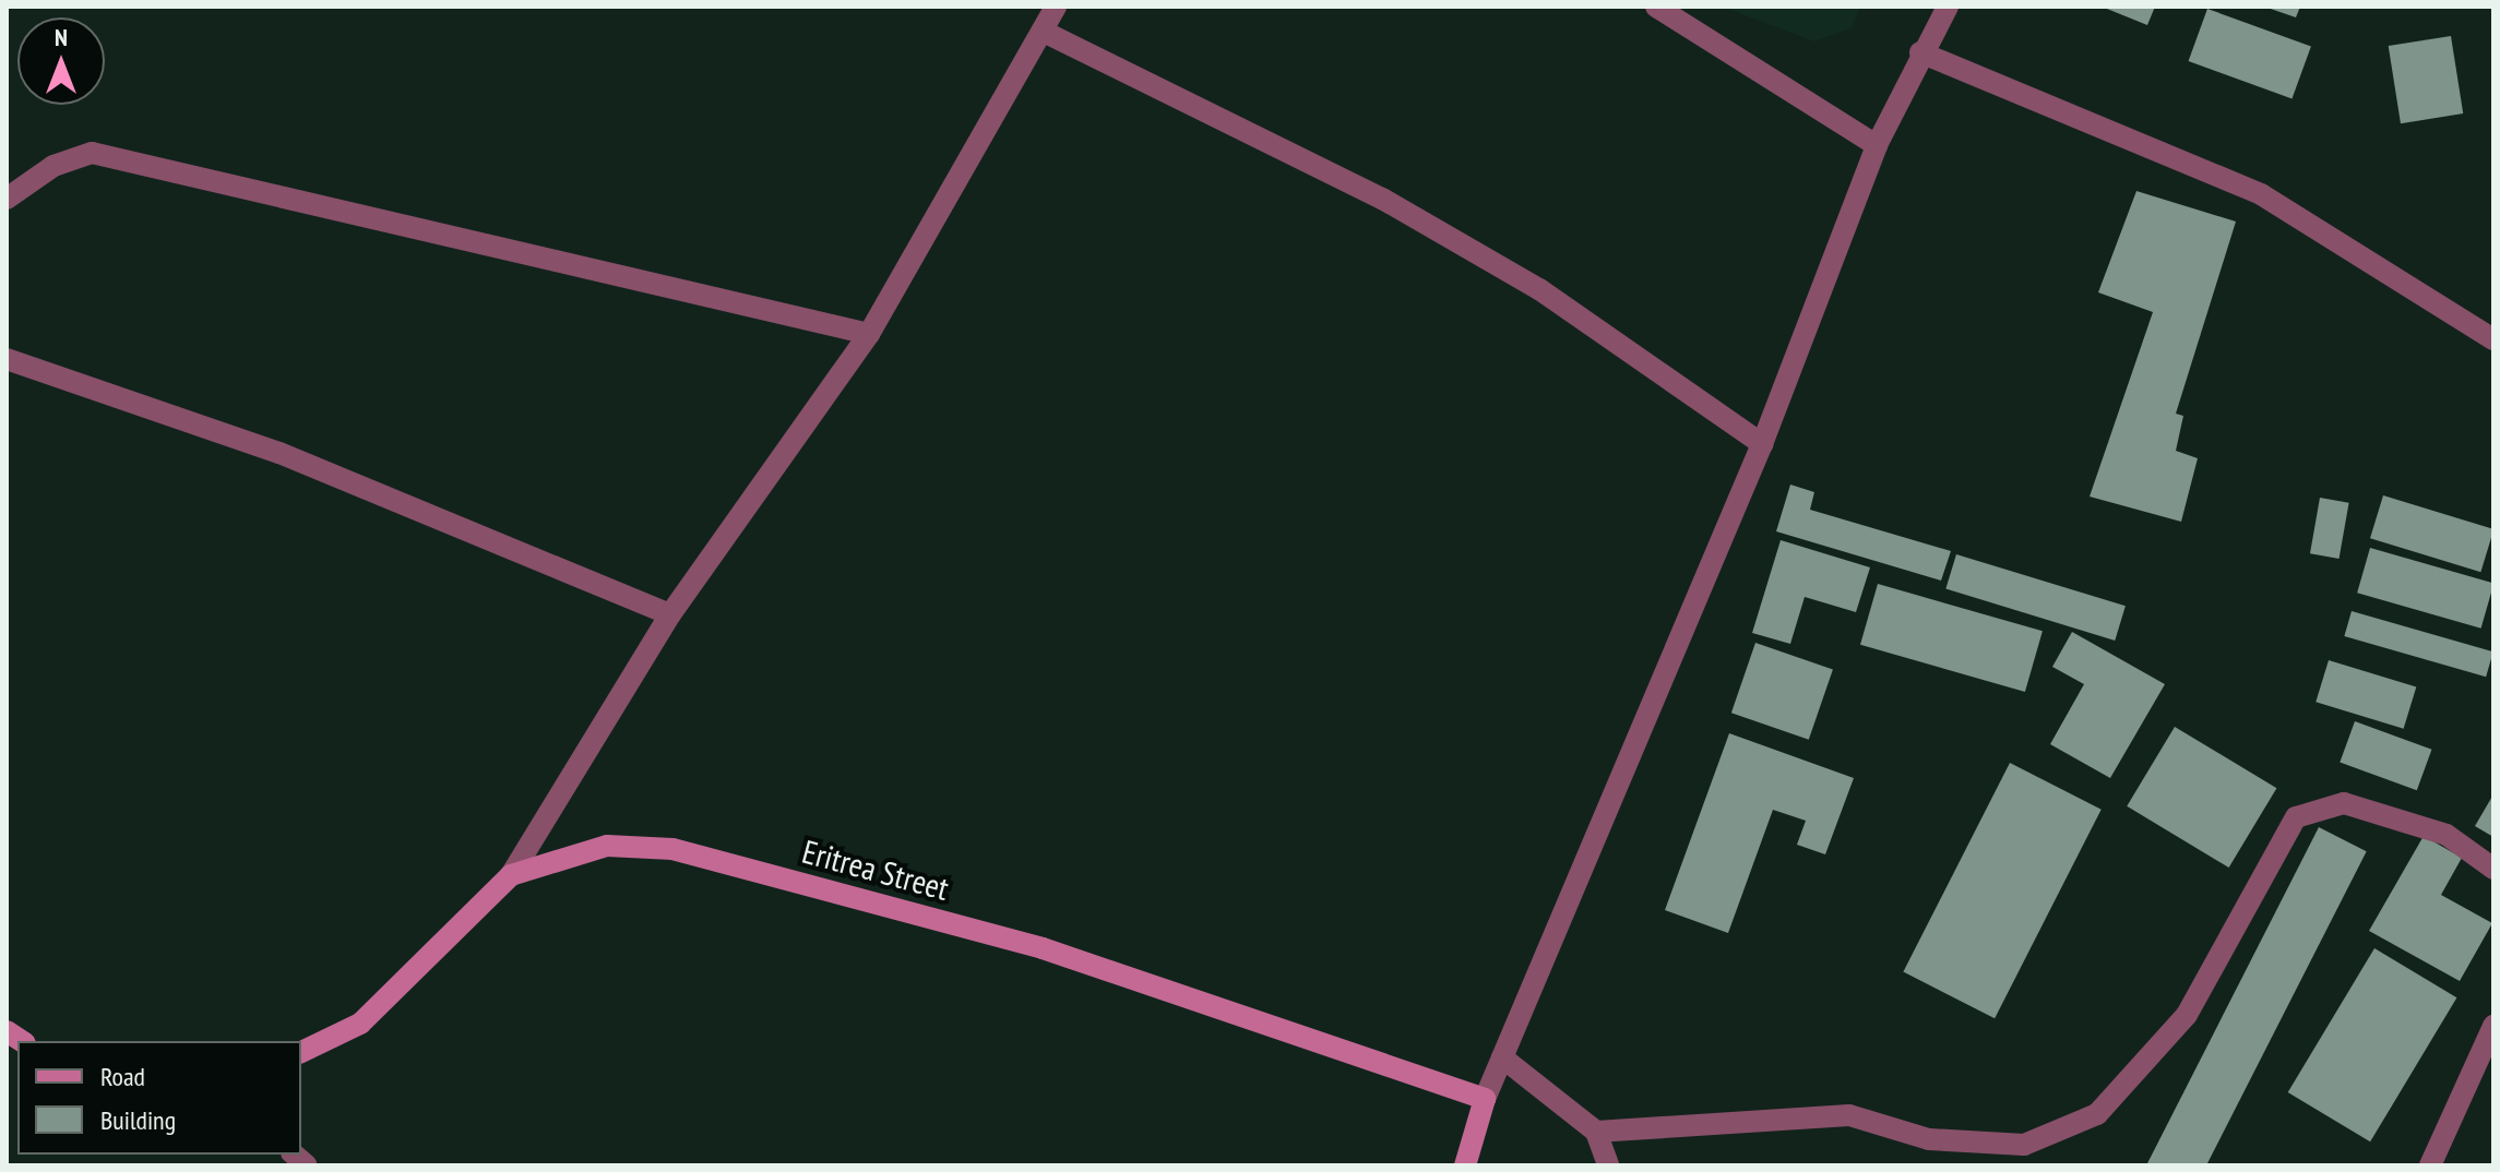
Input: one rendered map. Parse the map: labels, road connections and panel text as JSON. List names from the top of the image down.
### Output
{
  "streets": {
    "main road": ["Eritrea Street"]
  },
  "legend": ["Road", "Building"],
  "north": "top"
}
